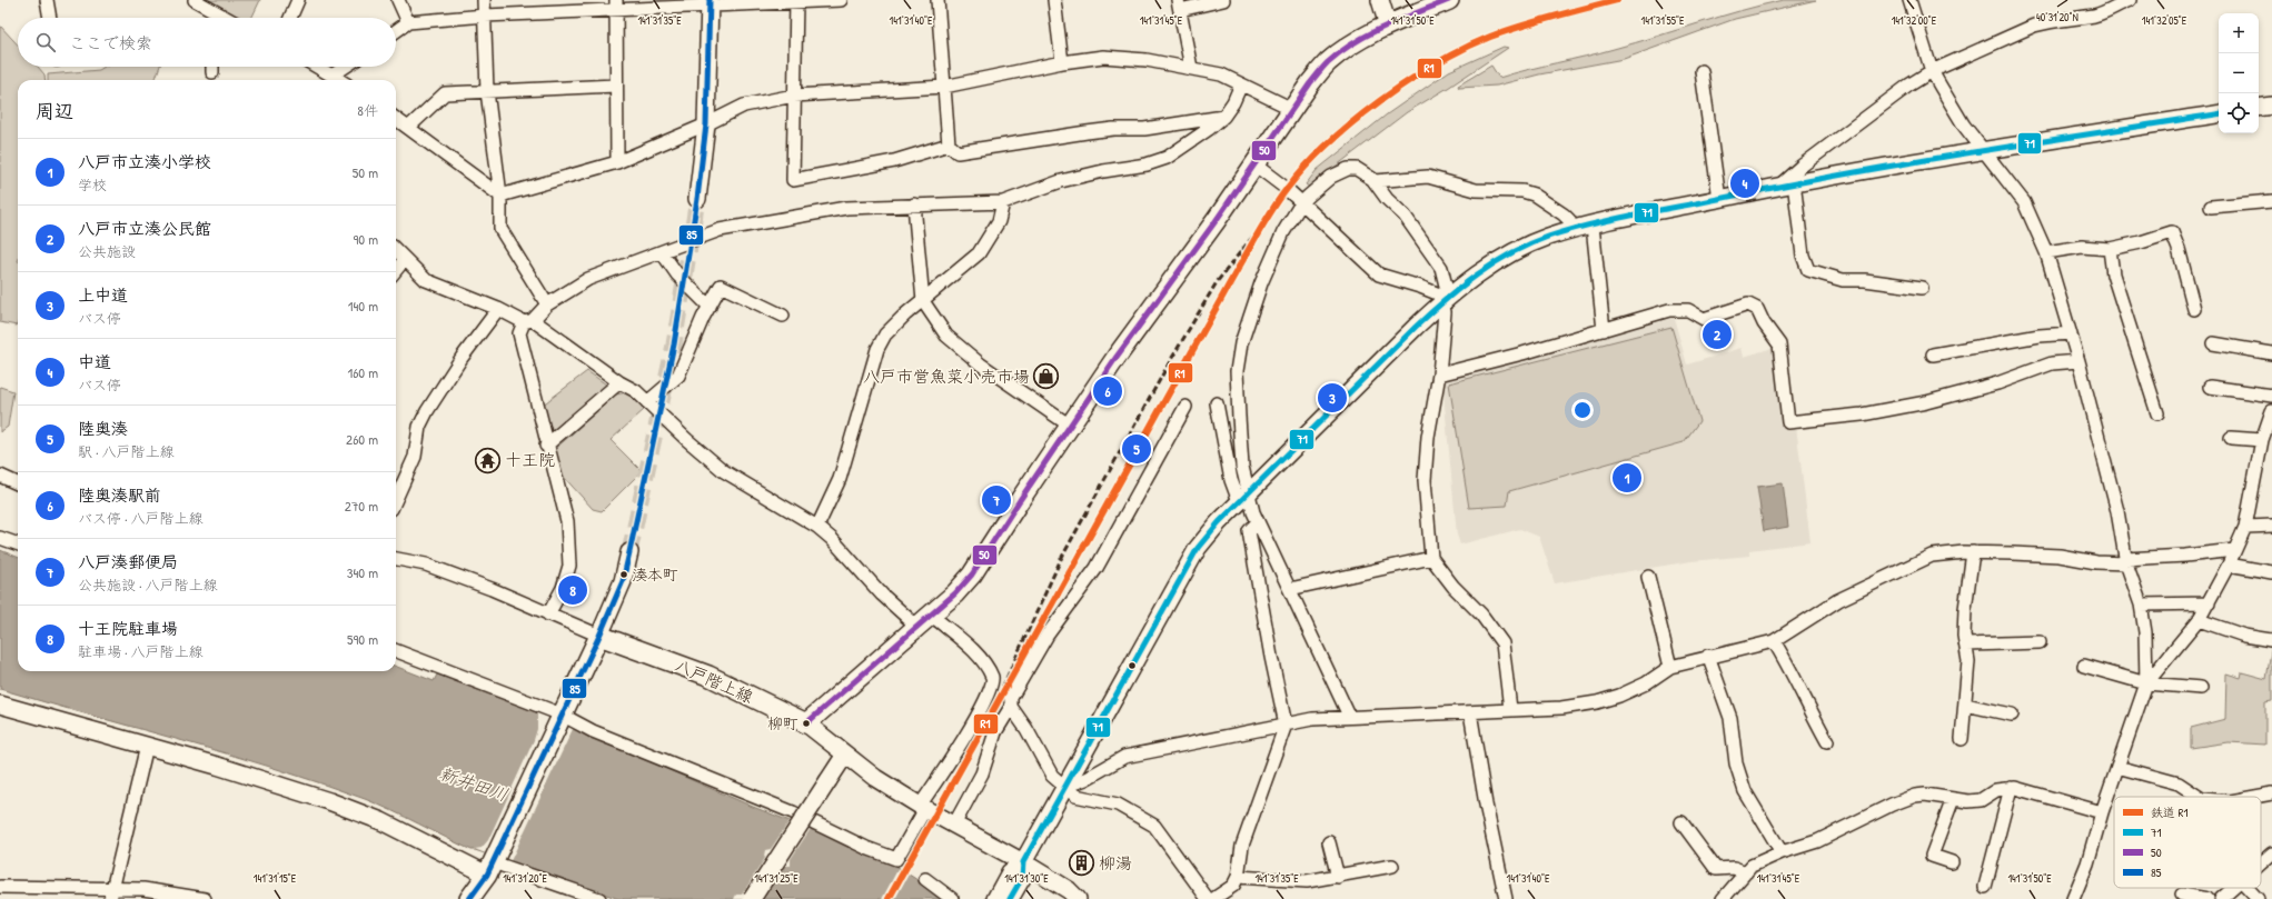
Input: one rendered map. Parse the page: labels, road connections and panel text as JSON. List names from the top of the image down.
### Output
{
  "streets": {
    "main road": ["八戸階上線"]
  },
  "water": ["新井田川"],
  "places": {
    "shop": ["八戸市営魚菜小売市場"],
    "temple": ["十王院"],
    "other": ["湊本町", "柳町"],
    "building": ["柳湯"]
  },
  "lines": [
    "rail line R1",
    "transit line 50",
    "transit line 85",
    "transit line 71"
  ],
  "legend": [
    "鉄道 R1",
    "71",
    "50",
    "85"
  ],
  "page": {
    "map_buttons": ["+", "−"],
    "search": "ここで検索",
    "heading": ["周辺", "8件"],
    "list": [
      {
        "mark": "1",
        "name": "八戸市立湊小学校",
        "note": "学校",
        "value": "50 m"
      },
      {
        "mark": "2",
        "name": "八戸市立湊公民館",
        "note": "公共施設",
        "value": "90 m"
      },
      {
        "mark": "3",
        "name": "上中道",
        "note": "バス停",
        "value": "140 m"
      },
      {
        "mark": "4",
        "name": "中道",
        "note": "バス停",
        "value": "160 m"
      },
      {
        "mark": "5",
        "name": "陸奥湊",
        "note": "駅 · 八戸階上線",
        "value": "260 m"
      },
      {
        "mark": "6",
        "name": "陸奥湊駅前",
        "note": "バス停 · 八戸階上線",
        "value": "270 m"
      },
      {
        "mark": "7",
        "name": "八戸湊郵便局",
        "note": "公共施設 · 八戸階上線",
        "value": "340 m"
      },
      {
        "mark": "8",
        "name": "十王院駐車場",
        "note": "駐車場 · 八戸階上線",
        "value": "590 m"
      }
    ],
    "pins": [
      "4",
      "2",
      "6",
      "3",
      "5",
      "1",
      "7",
      "8"
    ]
  },
  "coordinates": [
    "40°31'20\"N",
    "141°32'05\"E",
    "141°31'40\"E",
    "141°31'45\"E",
    "141°31'50\"E",
    "141°31'35\"E",
    "141°31'55\"E",
    "141°32'00\"E",
    "141°31'15\"E",
    "141°31'20\"E",
    "141°31'25\"E",
    "141°31'30\"E"
  ]
}
